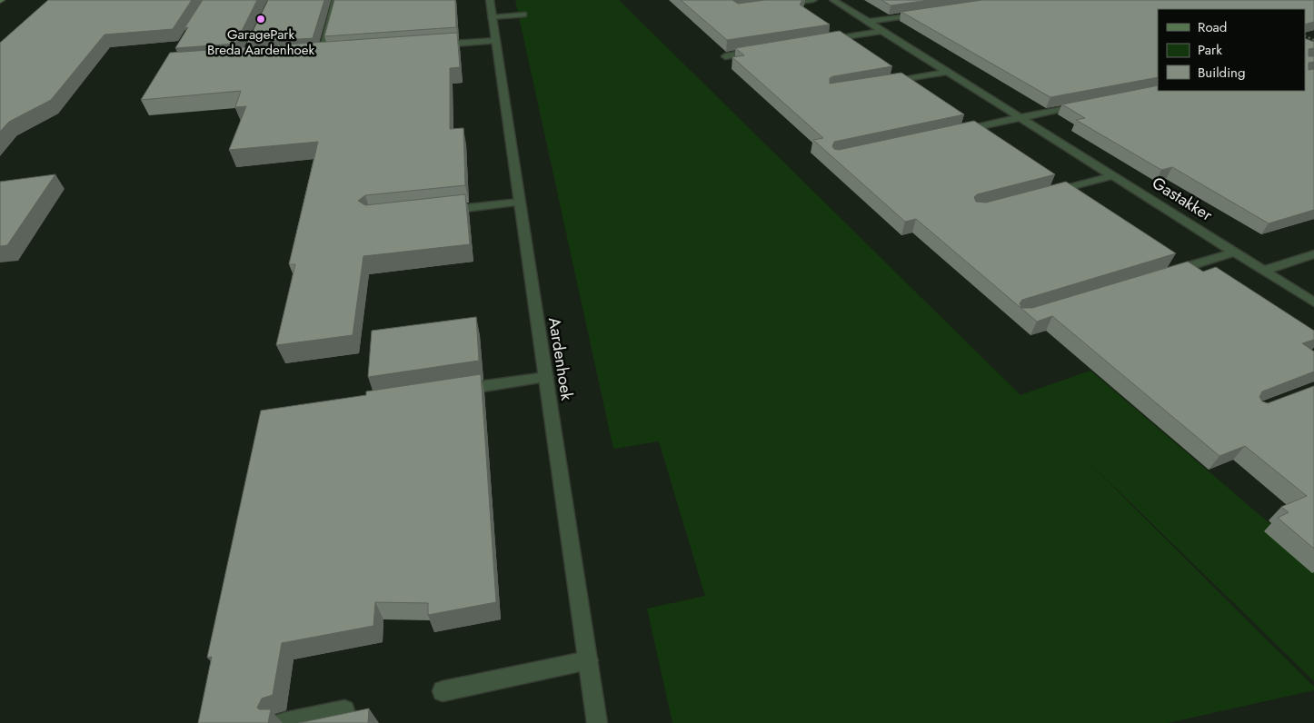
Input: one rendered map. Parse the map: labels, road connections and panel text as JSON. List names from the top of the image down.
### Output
{
  "streets": {
    "street": ["Gastakker", "Aardenhoek"]
  },
  "places": ["GaragePark Breda Aardenhoek"],
  "legend": ["Road", "Park", "Building"]
}
